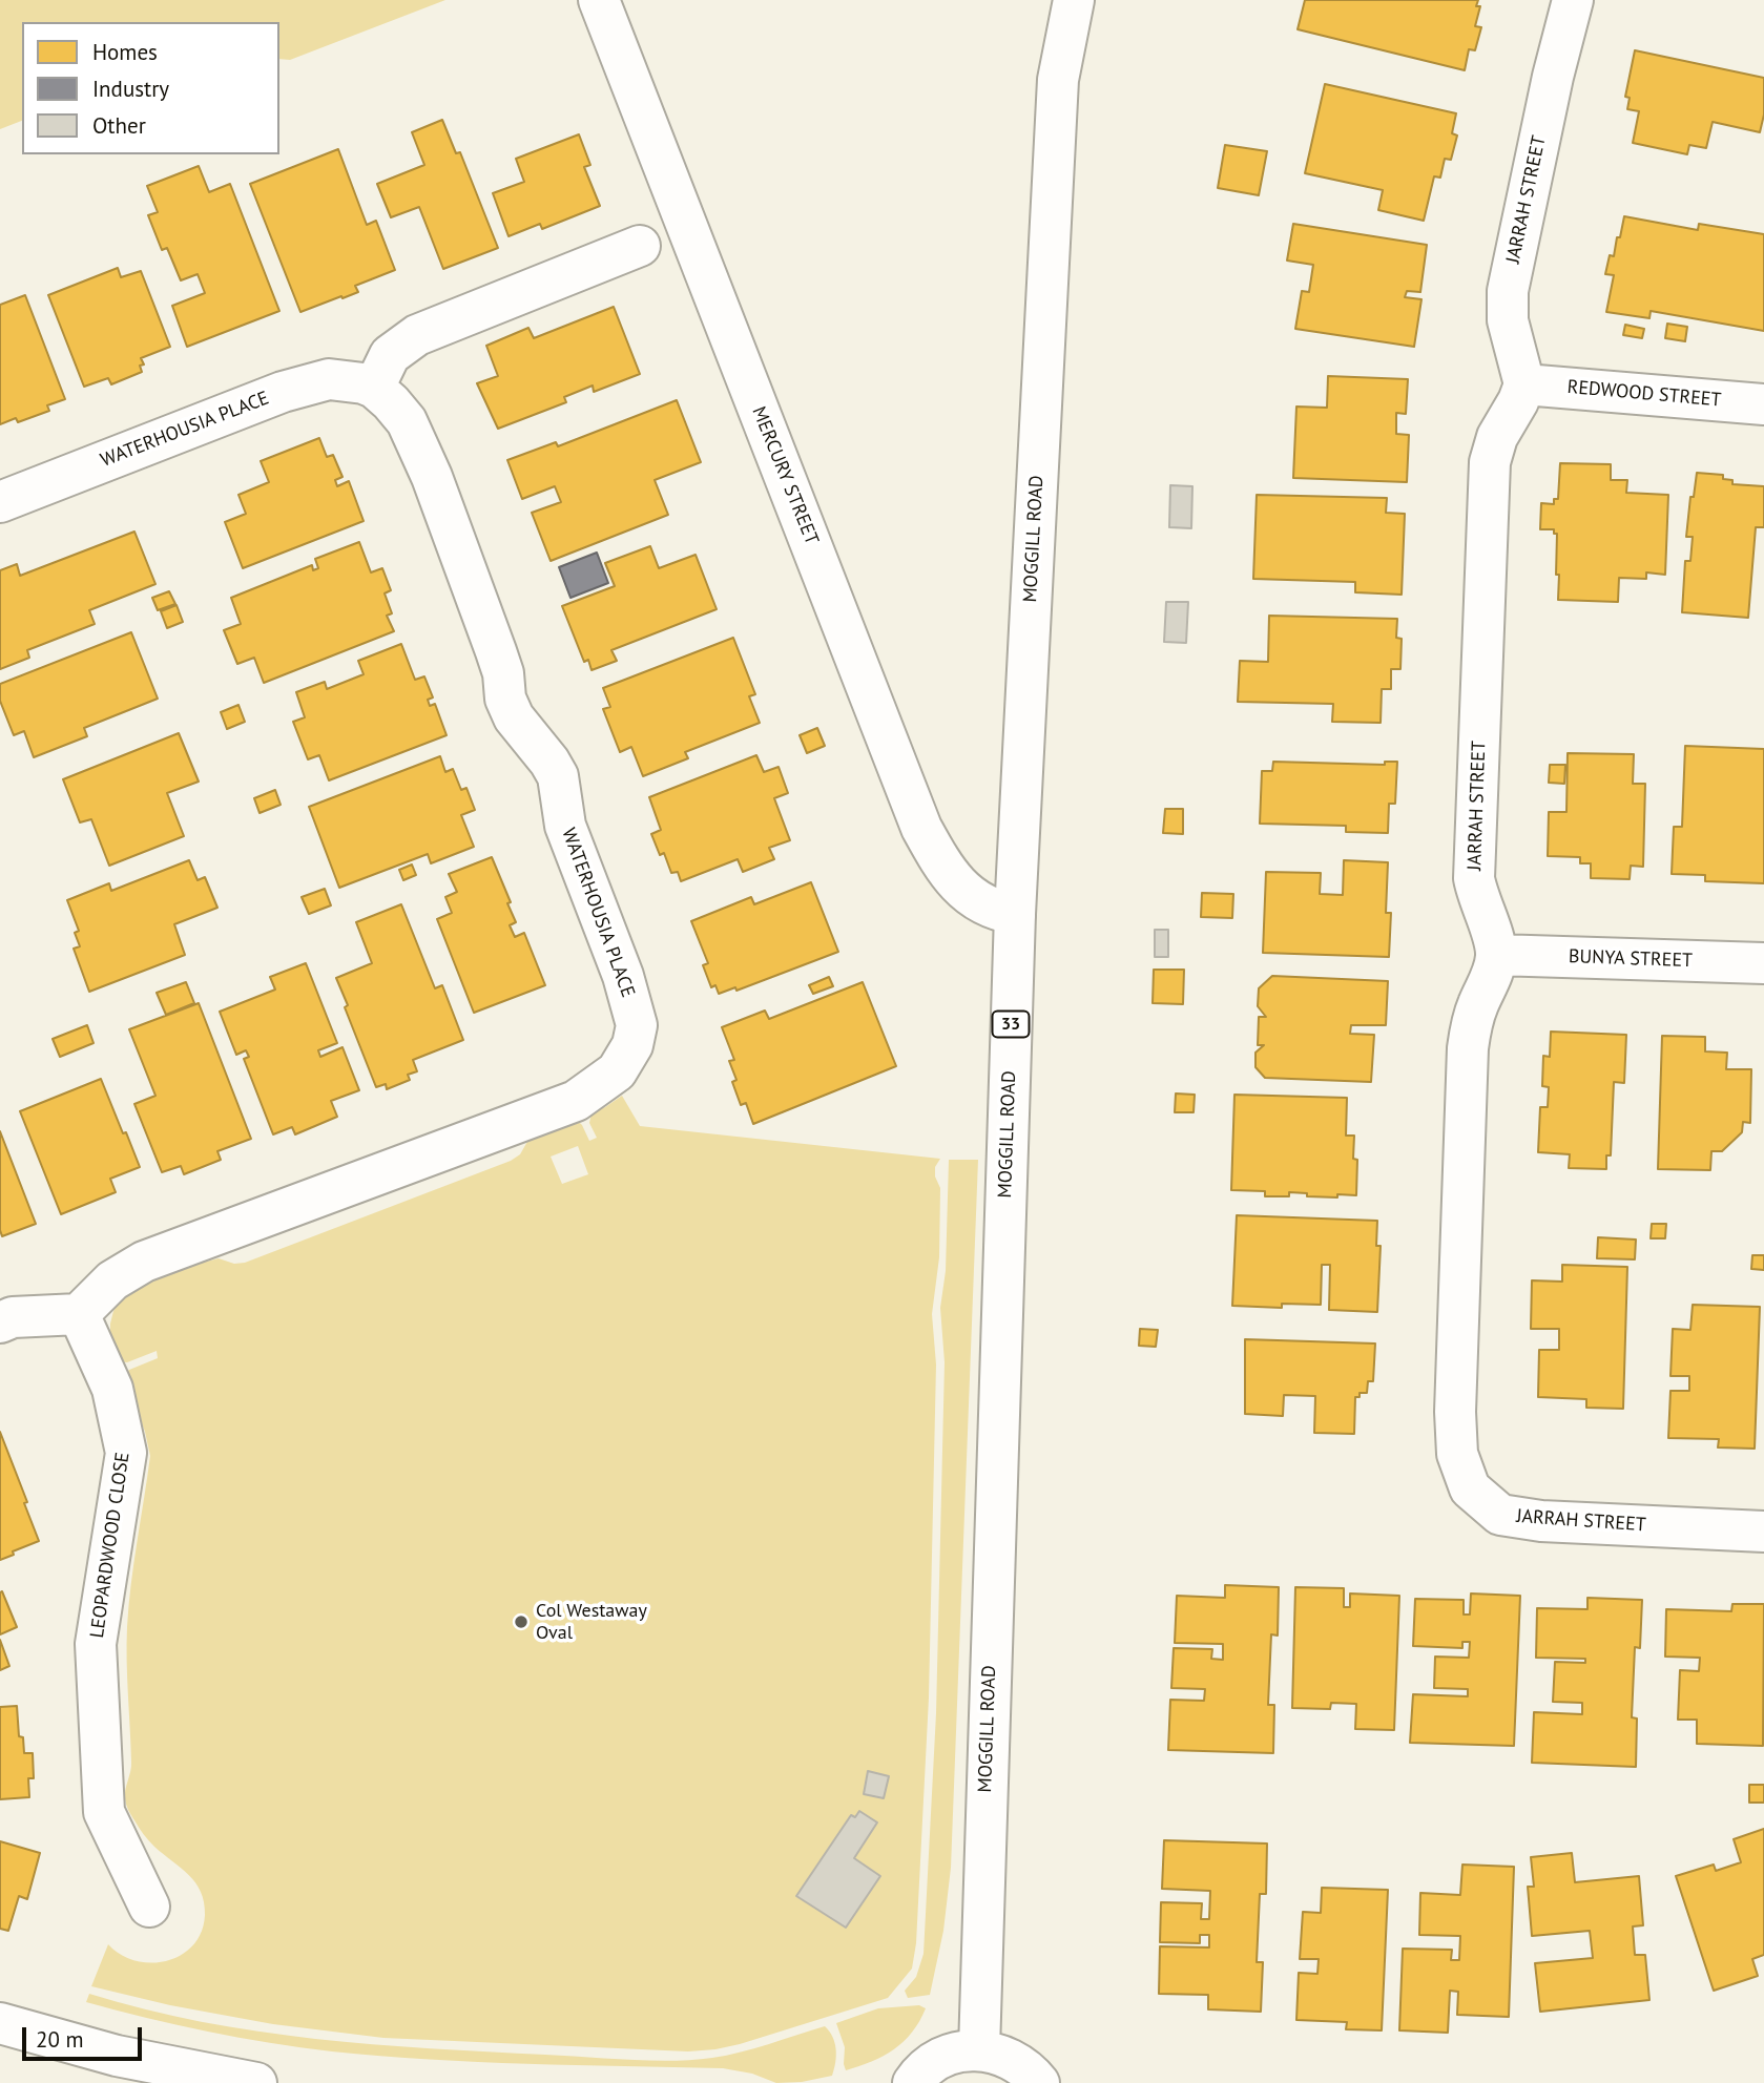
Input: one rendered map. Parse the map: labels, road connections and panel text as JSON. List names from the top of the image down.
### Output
{
  "streets": {
    "street": [
      "JARRAH STREET",
      "REDWOOD STREET",
      "WATERHOUSIA PLACE",
      "MERCURY STREET",
      "MOGGILL ROAD",
      "BUNYA STREET",
      "33",
      "LEOPARDWOOD CLOSE"
    ]
  },
  "crossings": [
    ["JARRAH STREET", "REDWOOD STREET"],
    ["JARRAH STREET", "BUNYA STREET"],
    ["WATERHOUSIA PLACE", "LEOPARDWOOD CLOSE"],
    ["MERCURY STREET", "MOGGILL ROAD"]
  ],
  "places": ["Col Westaway Oval"],
  "legend": ["Homes", "Industry", "Other"],
  "scale_bar": "20 m"
}
